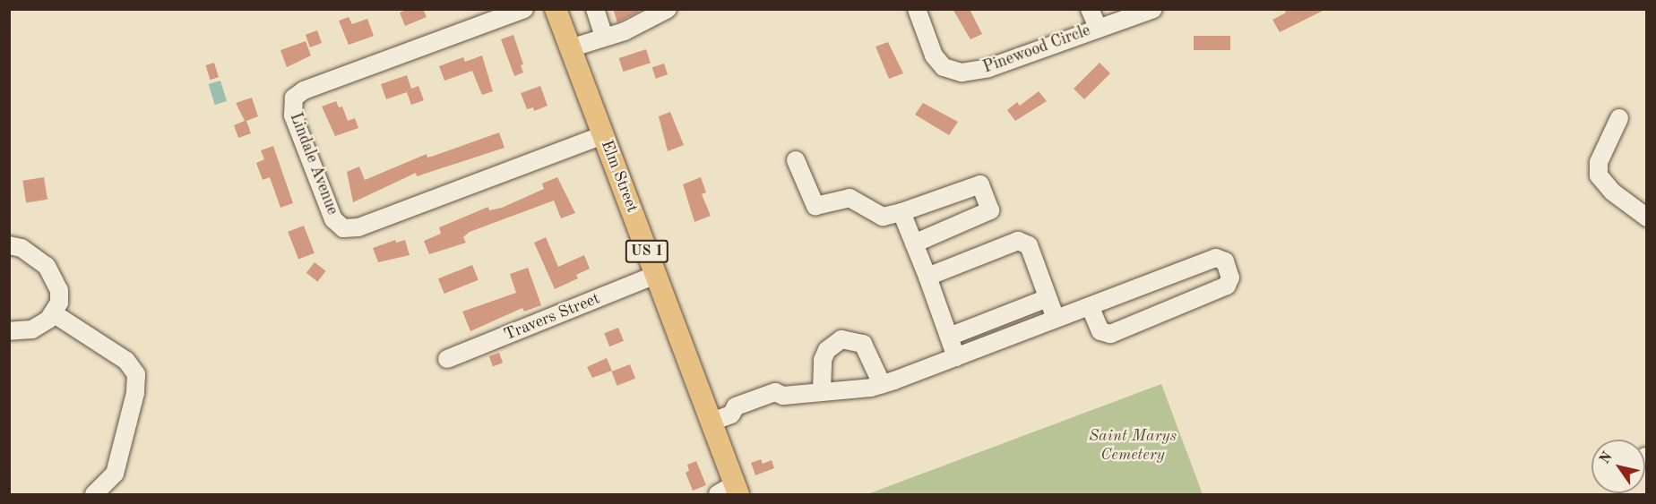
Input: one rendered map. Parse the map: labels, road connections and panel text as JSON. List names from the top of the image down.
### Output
{
  "streets": {
    "main road": ["Elm Street", "US 1"],
    "street": ["Pinewood Circle", "Lindale Avenue", "Travers Street"]
  },
  "crossings": [
    ["Lindale Avenue", "Elm Street"],
    ["Elm Street", "Travers Street"]
  ],
  "parks": ["Saint Marys Cemetery"],
  "north": "top left"
}
